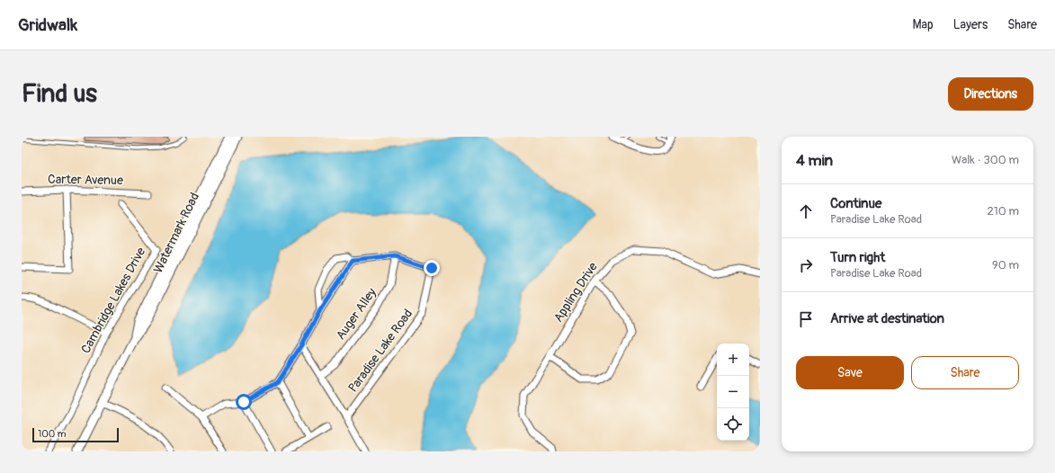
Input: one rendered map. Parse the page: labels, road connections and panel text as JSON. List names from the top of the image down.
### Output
{
  "streets": {
    "street": [
      "Carter Avenue",
      "Watermark Road",
      "Appling Drive",
      "Cambridge Lakes Drive",
      "Auger Alley",
      "Paradise Lake Road"
    ]
  },
  "crossings": [
    ["Auger Alley", "Paradise Lake Road"]
  ],
  "scale_bar": "100 m",
  "page": {
    "header": "Gridwalk",
    "nav": ["Map", "Layers", "Share"],
    "buttons": [
      "Directions",
      ["Save", "Share"]
    ],
    "title": "Find us",
    "heading": ["4 min", "Walk · 300 m"],
    "list": [
      ["Continue", "Paradise Lake Road", "210 m"],
      ["Turn right", "Paradise Lake Road", "90 m"],
      "Arrive at destination"
    ],
    "map_buttons": ["+", "−"],
    "scale": "100 m"
  }
}
